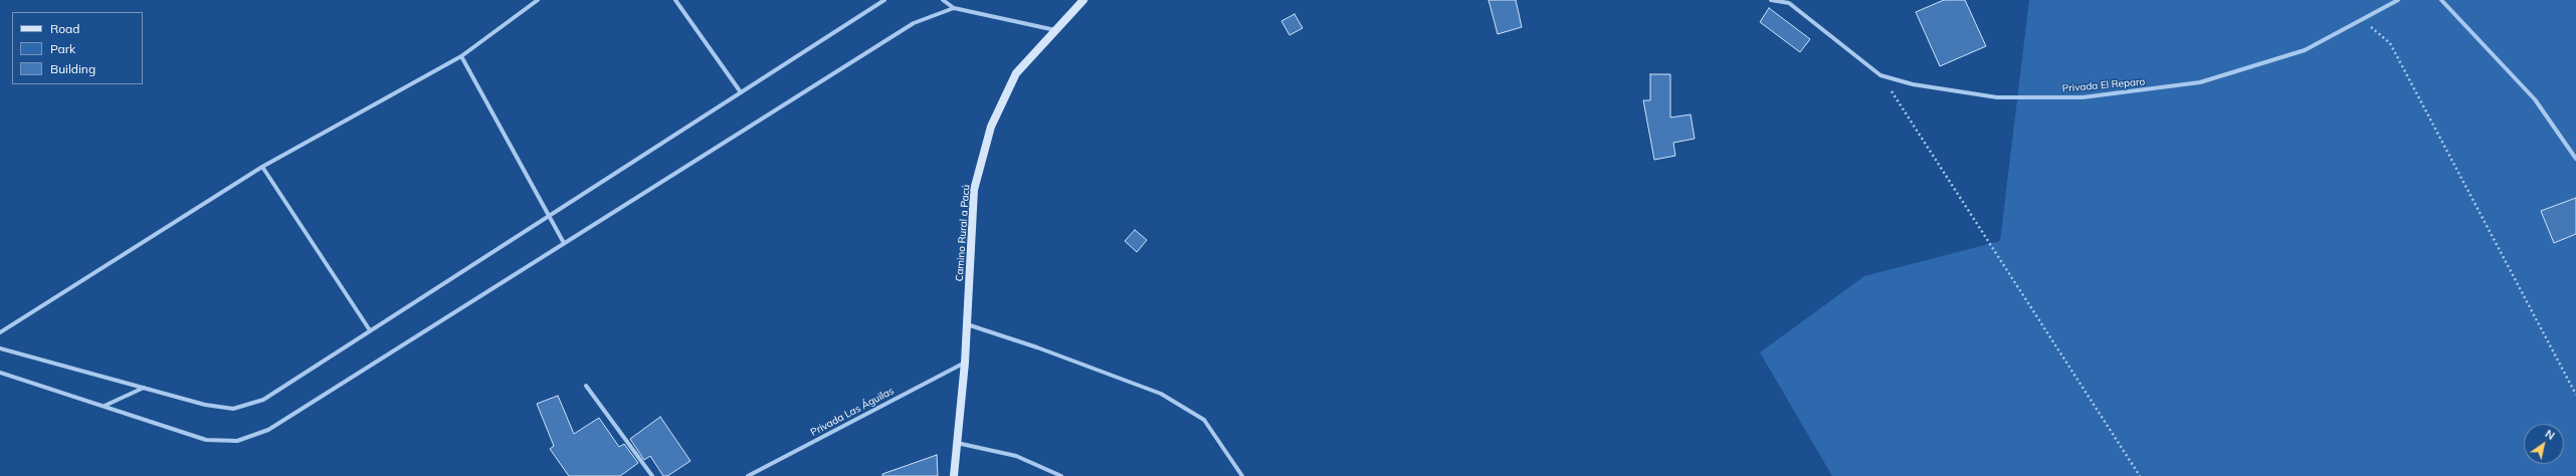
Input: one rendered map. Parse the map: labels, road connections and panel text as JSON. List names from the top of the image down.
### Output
{
  "streets": {
    "street": ["Privada El Reparo", "Camino Rural a Pacú", "Privada Las Águilas"]
  },
  "crossings": [
    ["Camino Rural a Pacú", "Privada Las Águilas"]
  ],
  "legend": ["Road", "Park", "Building"],
  "north": "top right"
}
